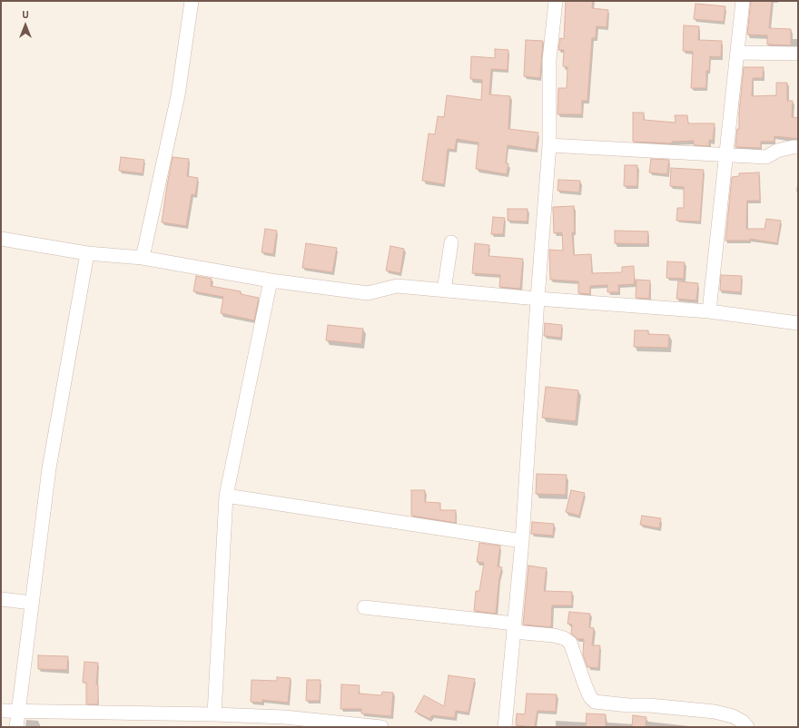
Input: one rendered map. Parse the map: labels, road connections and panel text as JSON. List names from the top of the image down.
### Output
{
  "north": "top"
}
